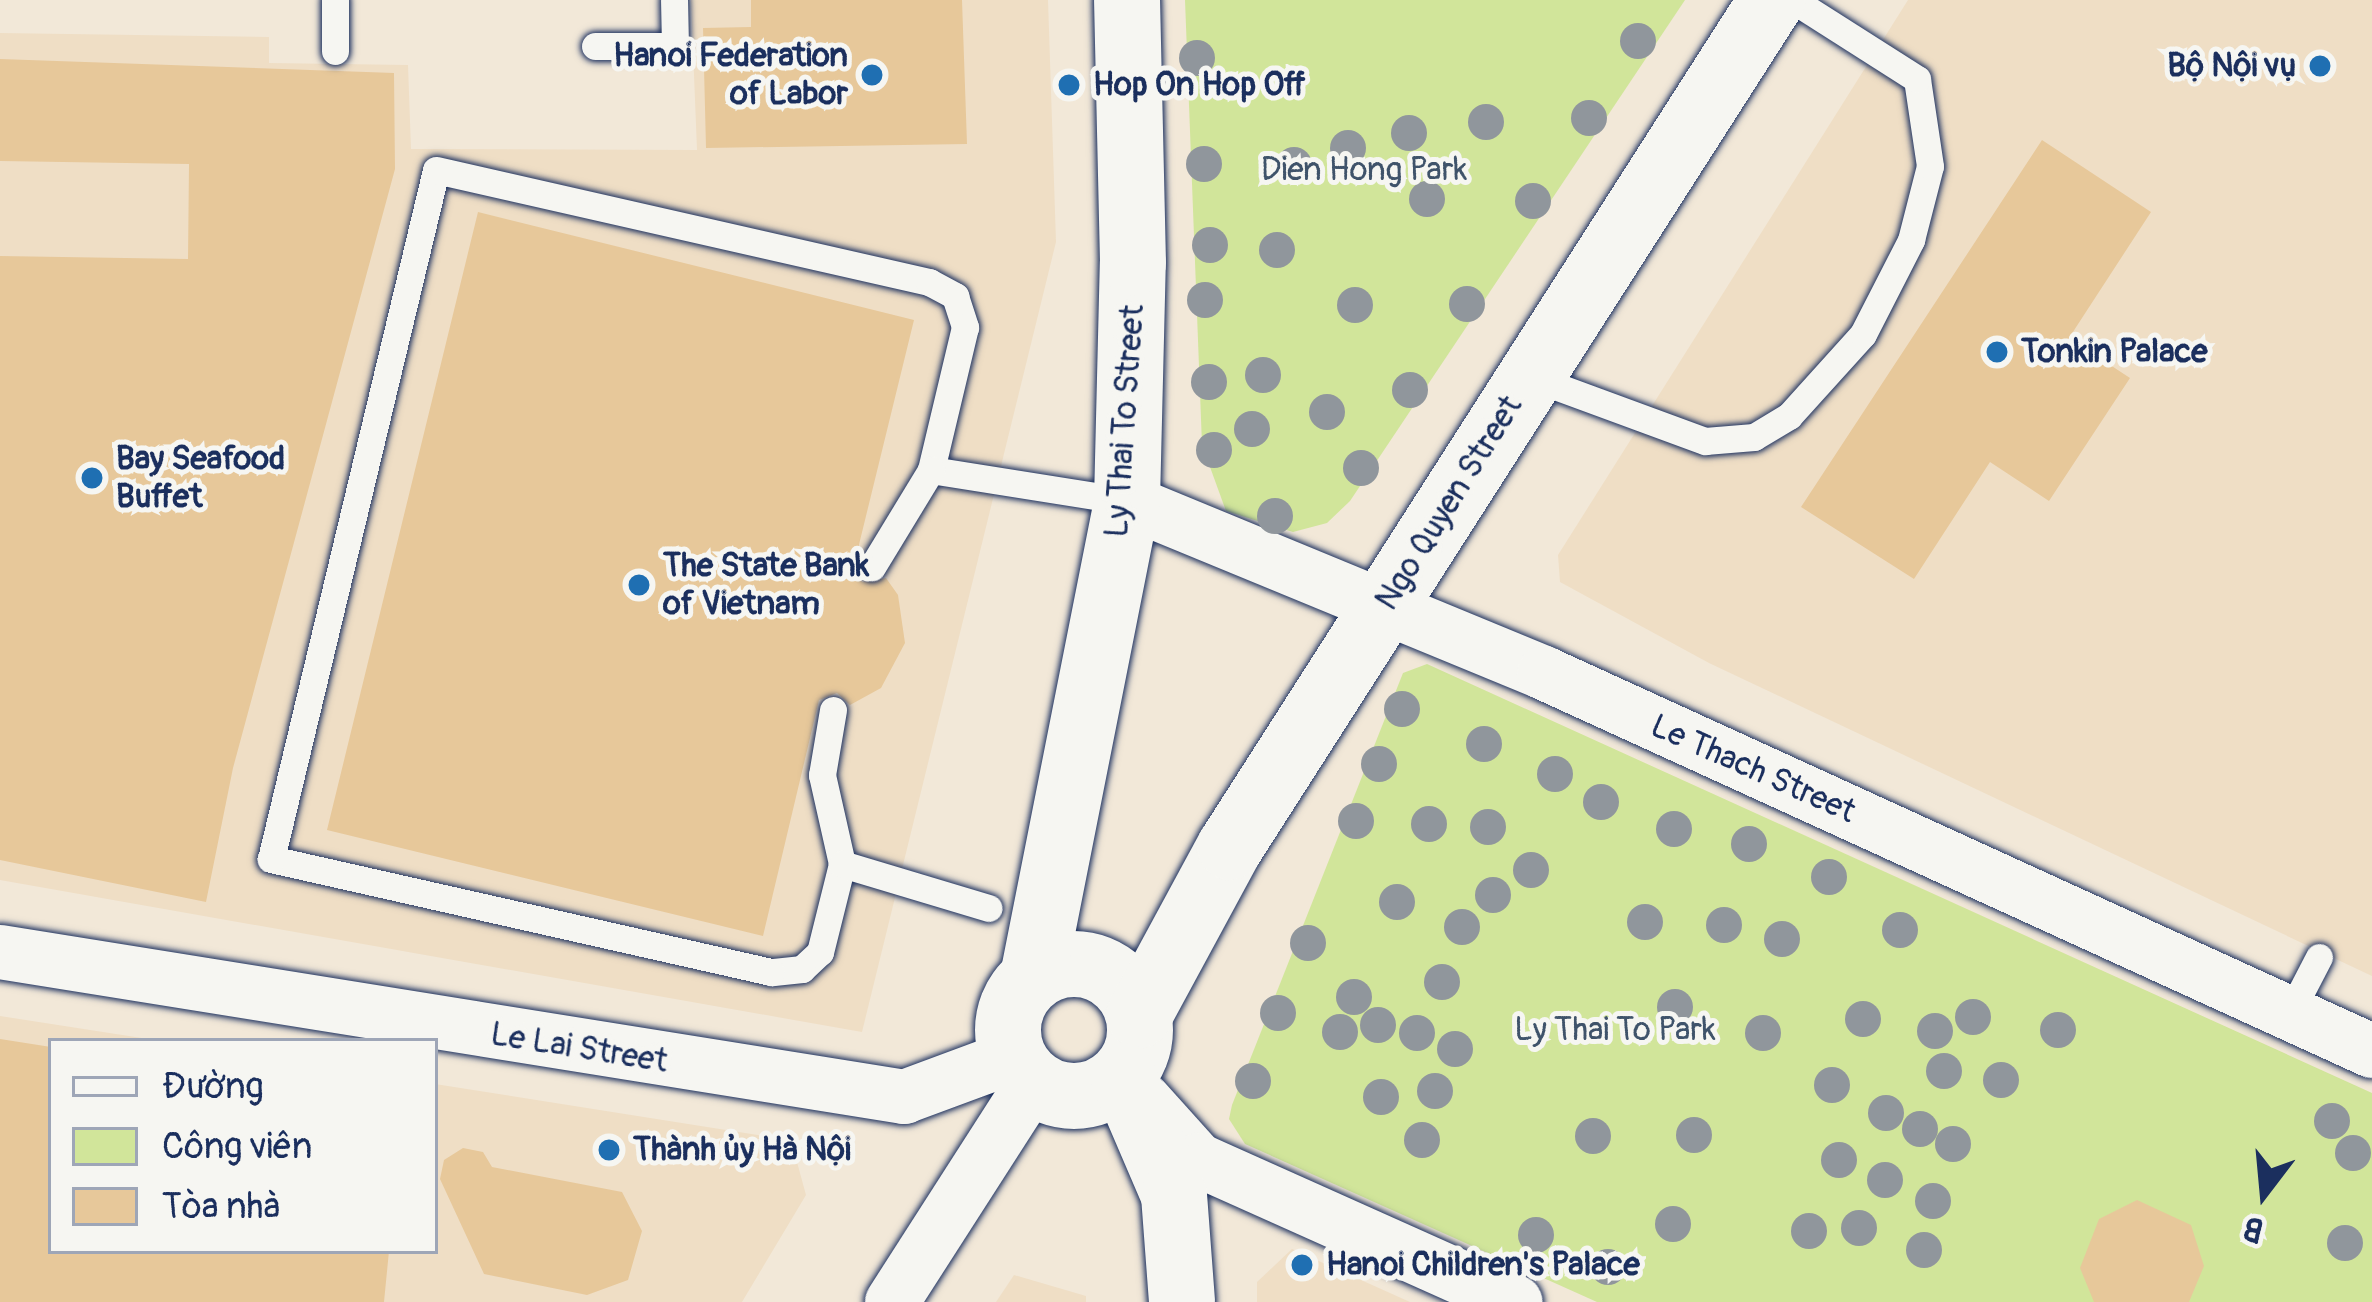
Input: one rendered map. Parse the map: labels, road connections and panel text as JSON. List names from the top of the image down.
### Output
{
  "streets": {
    "street": [
      "Ly Thai To Street",
      "Ngo Quyen Street",
      "Le Thach Street",
      "Le Lai Street"
    ]
  },
  "crossings": [
    ["Ly Thai To Street", "Ngo Quyen Street"],
    ["Ly Thai To Street", "Le Thach Street"],
    ["Ly Thai To Street", "Le Lai Street"],
    ["Ngo Quyen Street", "Le Thach Street"],
    ["Ngo Quyen Street", "Le Lai Street"]
  ],
  "parks": ["Dien Hong Park", "Ly Thai To Park"],
  "places": [
    "Bộ Nội vụ",
    "Hanoi Federation of Labor",
    "Hop On Hop Off",
    "Tonkin Palace",
    "Bay Seafood Buffet",
    "The State Bank of Vietnam",
    "Thành ủy Hà Nội",
    "Hanoi Children's Palace"
  ],
  "legend": ["Đường", "Công viên", "Tòa nhà"],
  "north": "bottom"
}
